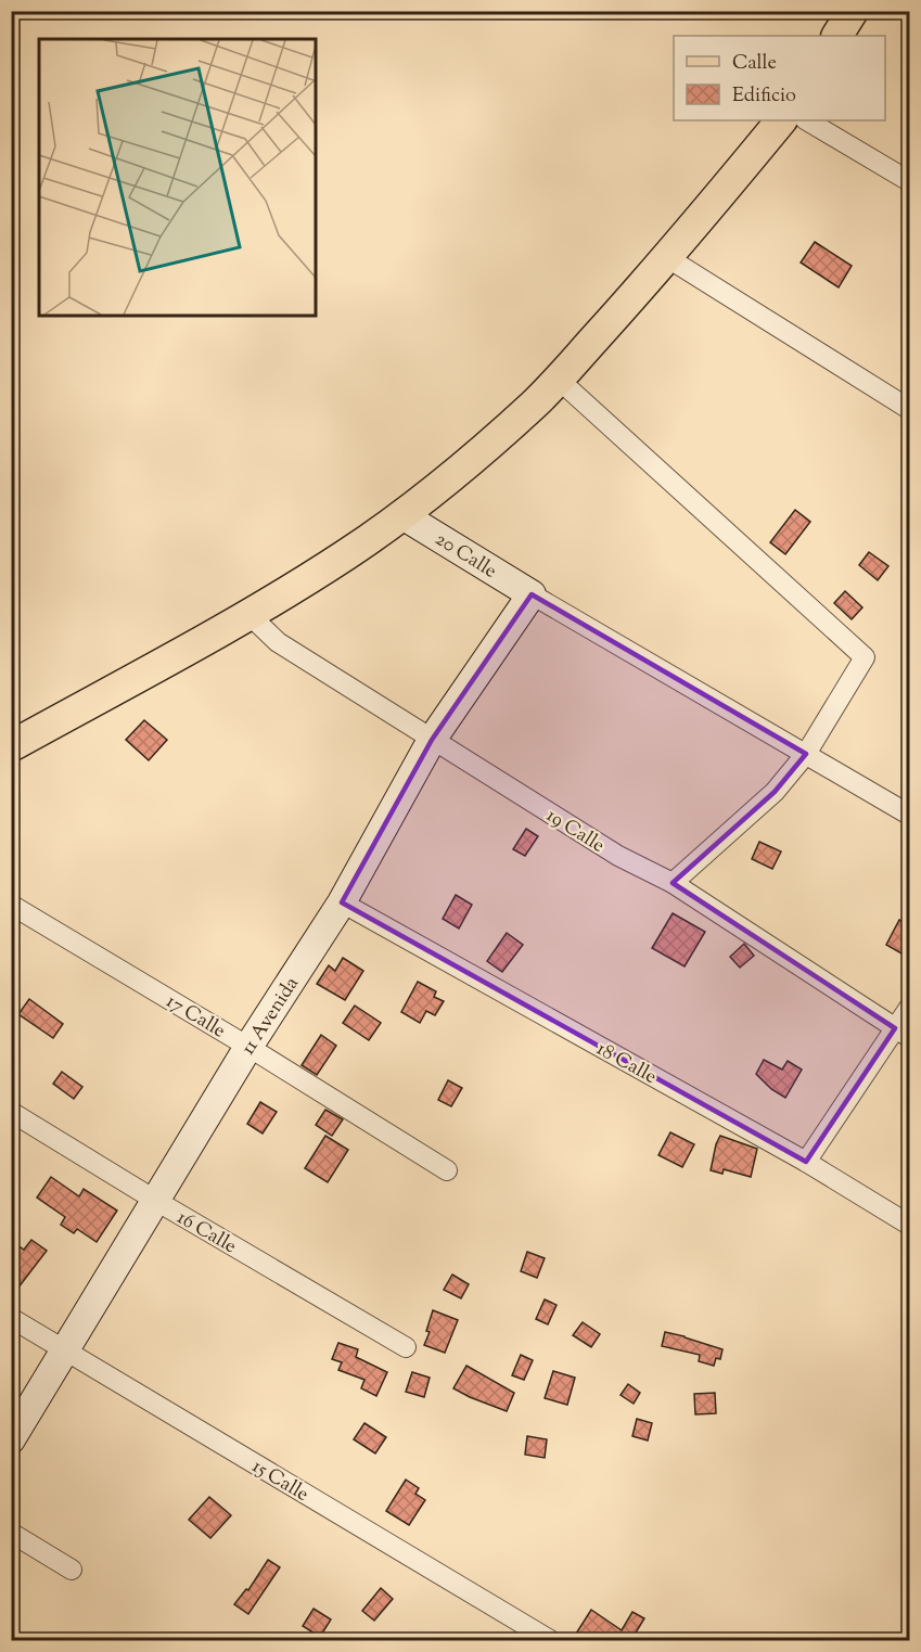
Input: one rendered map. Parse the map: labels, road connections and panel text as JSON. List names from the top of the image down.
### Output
{
  "streets": {
    "street": [
      "20 Calle",
      "19 Calle",
      "17 Calle",
      "11 Avenida",
      "18 Calle",
      "16 Calle",
      "15 Calle"
    ]
  },
  "crossings": [
    ["20 Calle", "11 Avenida"],
    ["19 Calle", "11 Avenida"],
    ["17 Calle", "11 Avenida"],
    ["11 Avenida", "18 Calle"],
    ["11 Avenida", "16 Calle"],
    ["11 Avenida", "15 Calle"]
  ],
  "legend": ["Calle", "Edificio"]
}
